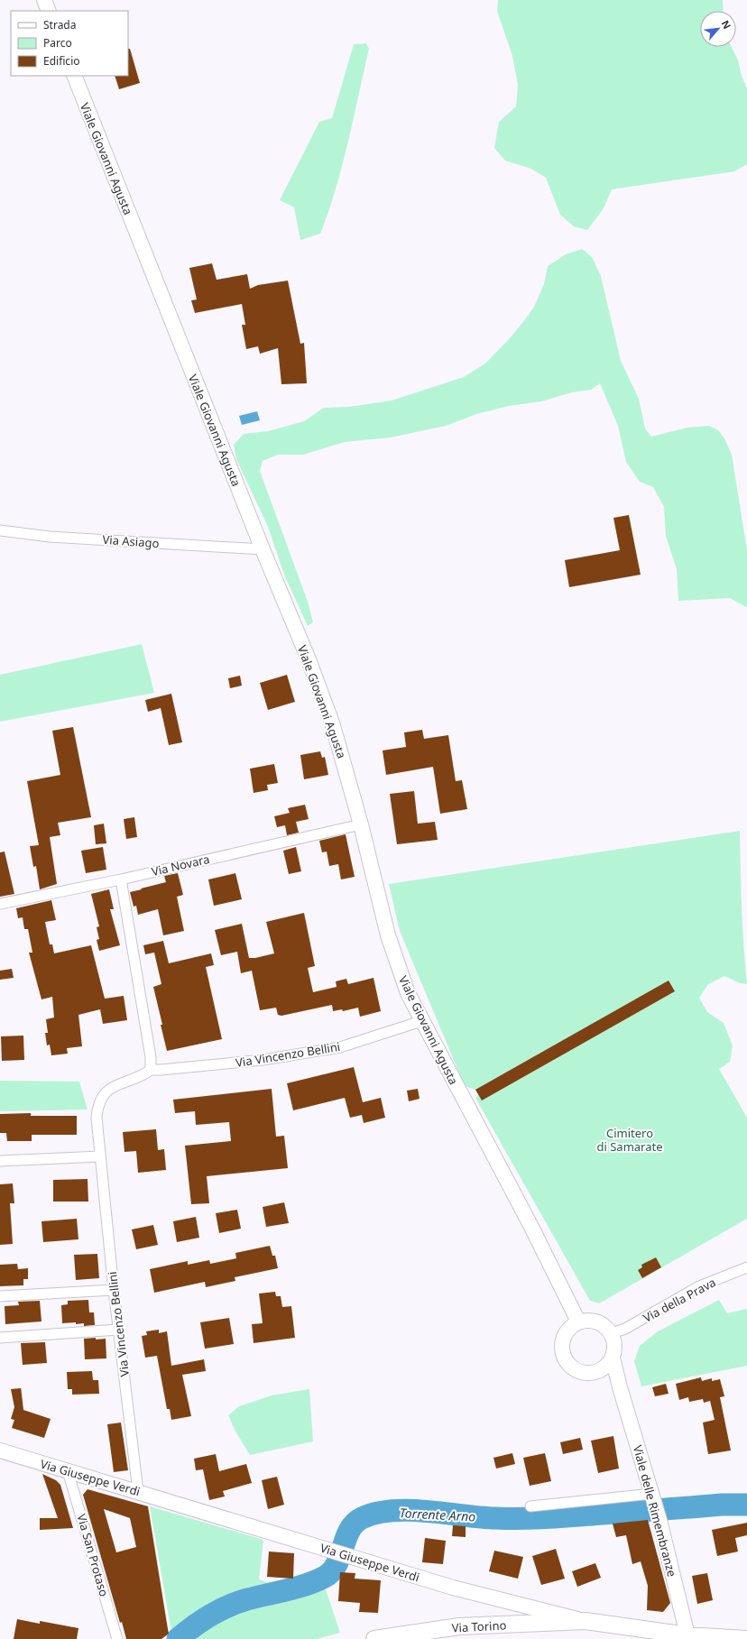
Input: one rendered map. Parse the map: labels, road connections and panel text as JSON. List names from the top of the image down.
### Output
{
  "streets": {
    "main road": ["Via Giuseppe Verdi", "Via Torino"],
    "street": [
      "Viale Giovanni Agusta",
      "Via Asiago",
      "Via Novara",
      "Via Vincenzo Bellini",
      "Via della Prava",
      "Viale delle Rimembranze",
      "Via San Protaso"
    ]
  },
  "crossings": [
    ["Viale Giovanni Agusta", "Via Asiago"],
    ["Viale Giovanni Agusta", "Via Novara"],
    ["Viale Giovanni Agusta", "Via Vincenzo Bellini"],
    ["Viale Giovanni Agusta", "Via della Prava"],
    ["Viale Giovanni Agusta", "Viale delle Rimembranze"],
    ["Via Vincenzo Bellini", "Via Giuseppe Verdi"],
    ["Via della Prava", "Viale delle Rimembranze"],
    ["Via Giuseppe Verdi", "Viale delle Rimembranze"],
    ["Via Giuseppe Verdi", "Via San Protaso"],
    ["Via Giuseppe Verdi", "Via Torino"]
  ],
  "water": ["Torrente Arno"],
  "parks": ["Cimitero di Samarate"],
  "legend": ["Strada", "Parco", "Edificio"],
  "north": "top right"
}
